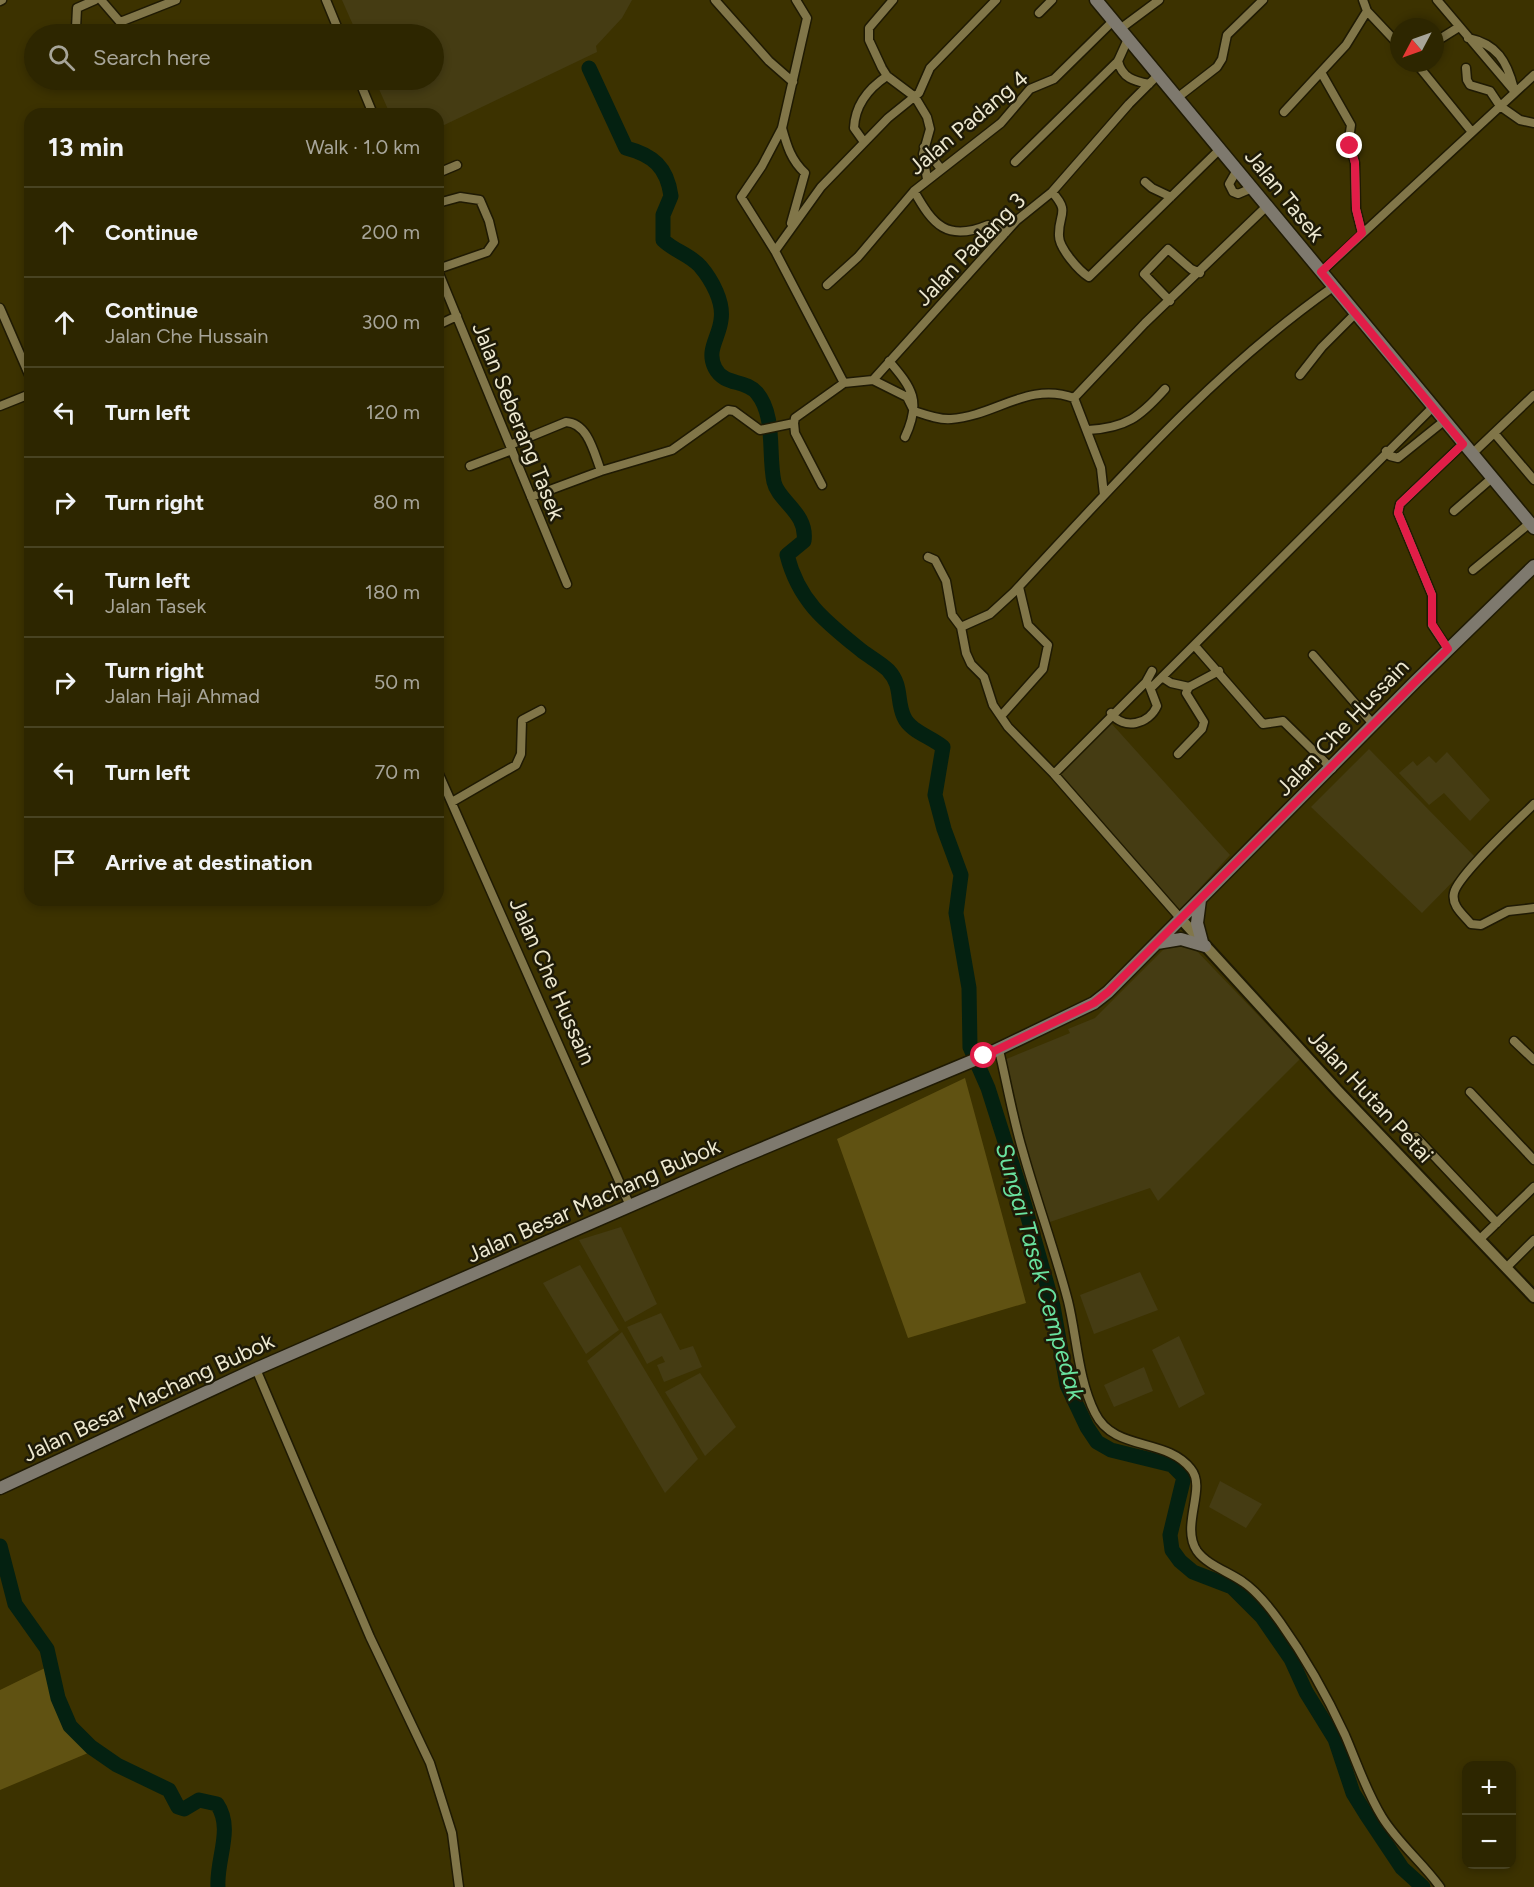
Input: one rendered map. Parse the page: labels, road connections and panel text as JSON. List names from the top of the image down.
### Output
{
  "streets": {
    "main road": ["Jalan Tasek", "Jalan Che Hussain", "Jalan Besar Machang Bubok"],
    "street": [
      "Jalan Padang 4",
      "Jalan Padang 3",
      "Jalan Seberang Tasek",
      "Jalan Hutan Petai"
    ]
  },
  "crossings": [
    ["Jalan Padang 4", "Jalan Tasek"],
    ["Jalan Tasek", "Jalan Padang 3"],
    ["Jalan Che Hussain", "Jalan Hutan Petai"],
    ["Jalan Che Hussain", "Jalan Besar Machang Bubok"],
    ["Jalan Hutan Petai", "Jalan Besar Machang Bubok"]
  ],
  "water": ["Sungai Tasek Cempedak"],
  "north": "bottom left",
  "page": {
    "search": "Search here",
    "heading": ["13 min", "Walk · 1.0 km"],
    "list": [
      ["Continue", "200 m"],
      ["Continue", "Jalan Che Hussain", "300 m"],
      ["Turn left", "120 m"],
      ["Turn right", "80 m"],
      ["Turn left", "Jalan Tasek", "180 m"],
      ["Turn right", "Jalan Haji Ahmad", "50 m"],
      ["Turn left", "70 m"],
      "Arrive at destination"
    ],
    "map_buttons": ["+", "−"]
  }
}
